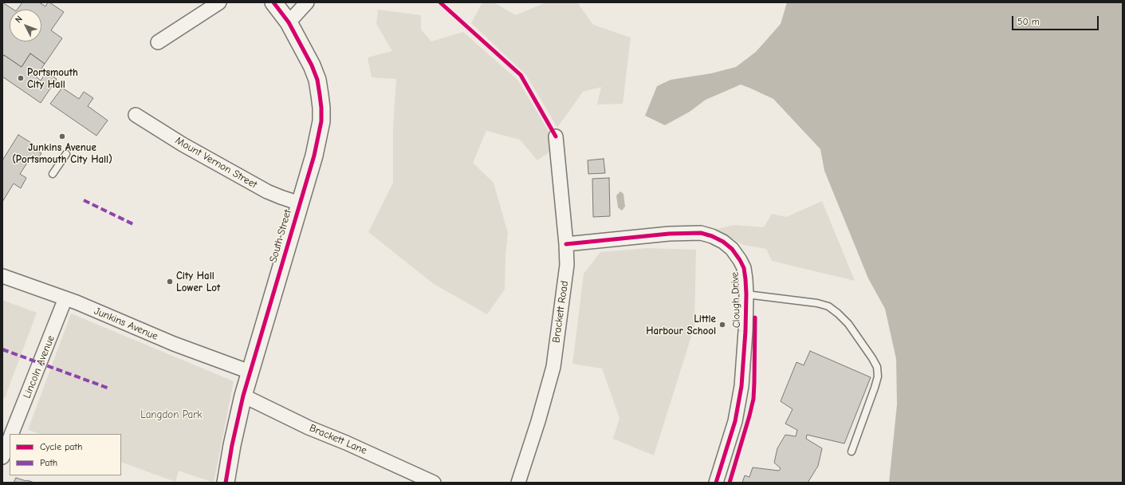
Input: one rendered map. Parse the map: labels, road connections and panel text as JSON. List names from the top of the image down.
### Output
{
  "streets": {
    "street": [
      "Mount Vernon Street",
      "South Street",
      "Clough Drive",
      "Brackett Road",
      "Junkins Avenue",
      "Lincoln Avenue",
      "Brackett Lane"
    ]
  },
  "crossings": [
    ["Mount Vernon Street", "South Street"],
    ["South Street", "Junkins Avenue"],
    ["South Street", "Brackett Lane"],
    ["Clough Drive", "Brackett Road"],
    ["Junkins Avenue", "Lincoln Avenue"]
  ],
  "parks": ["Langdon Park"],
  "places": [
    "Portsmouth City Hall",
    "Junkins Avenue (Portsmouth City Hall)",
    "City Hall Lower Lot",
    "Little Harbour School"
  ],
  "legend": ["Cycle path", "Path"],
  "scale_bar": "50 m",
  "north": "top left"
}
